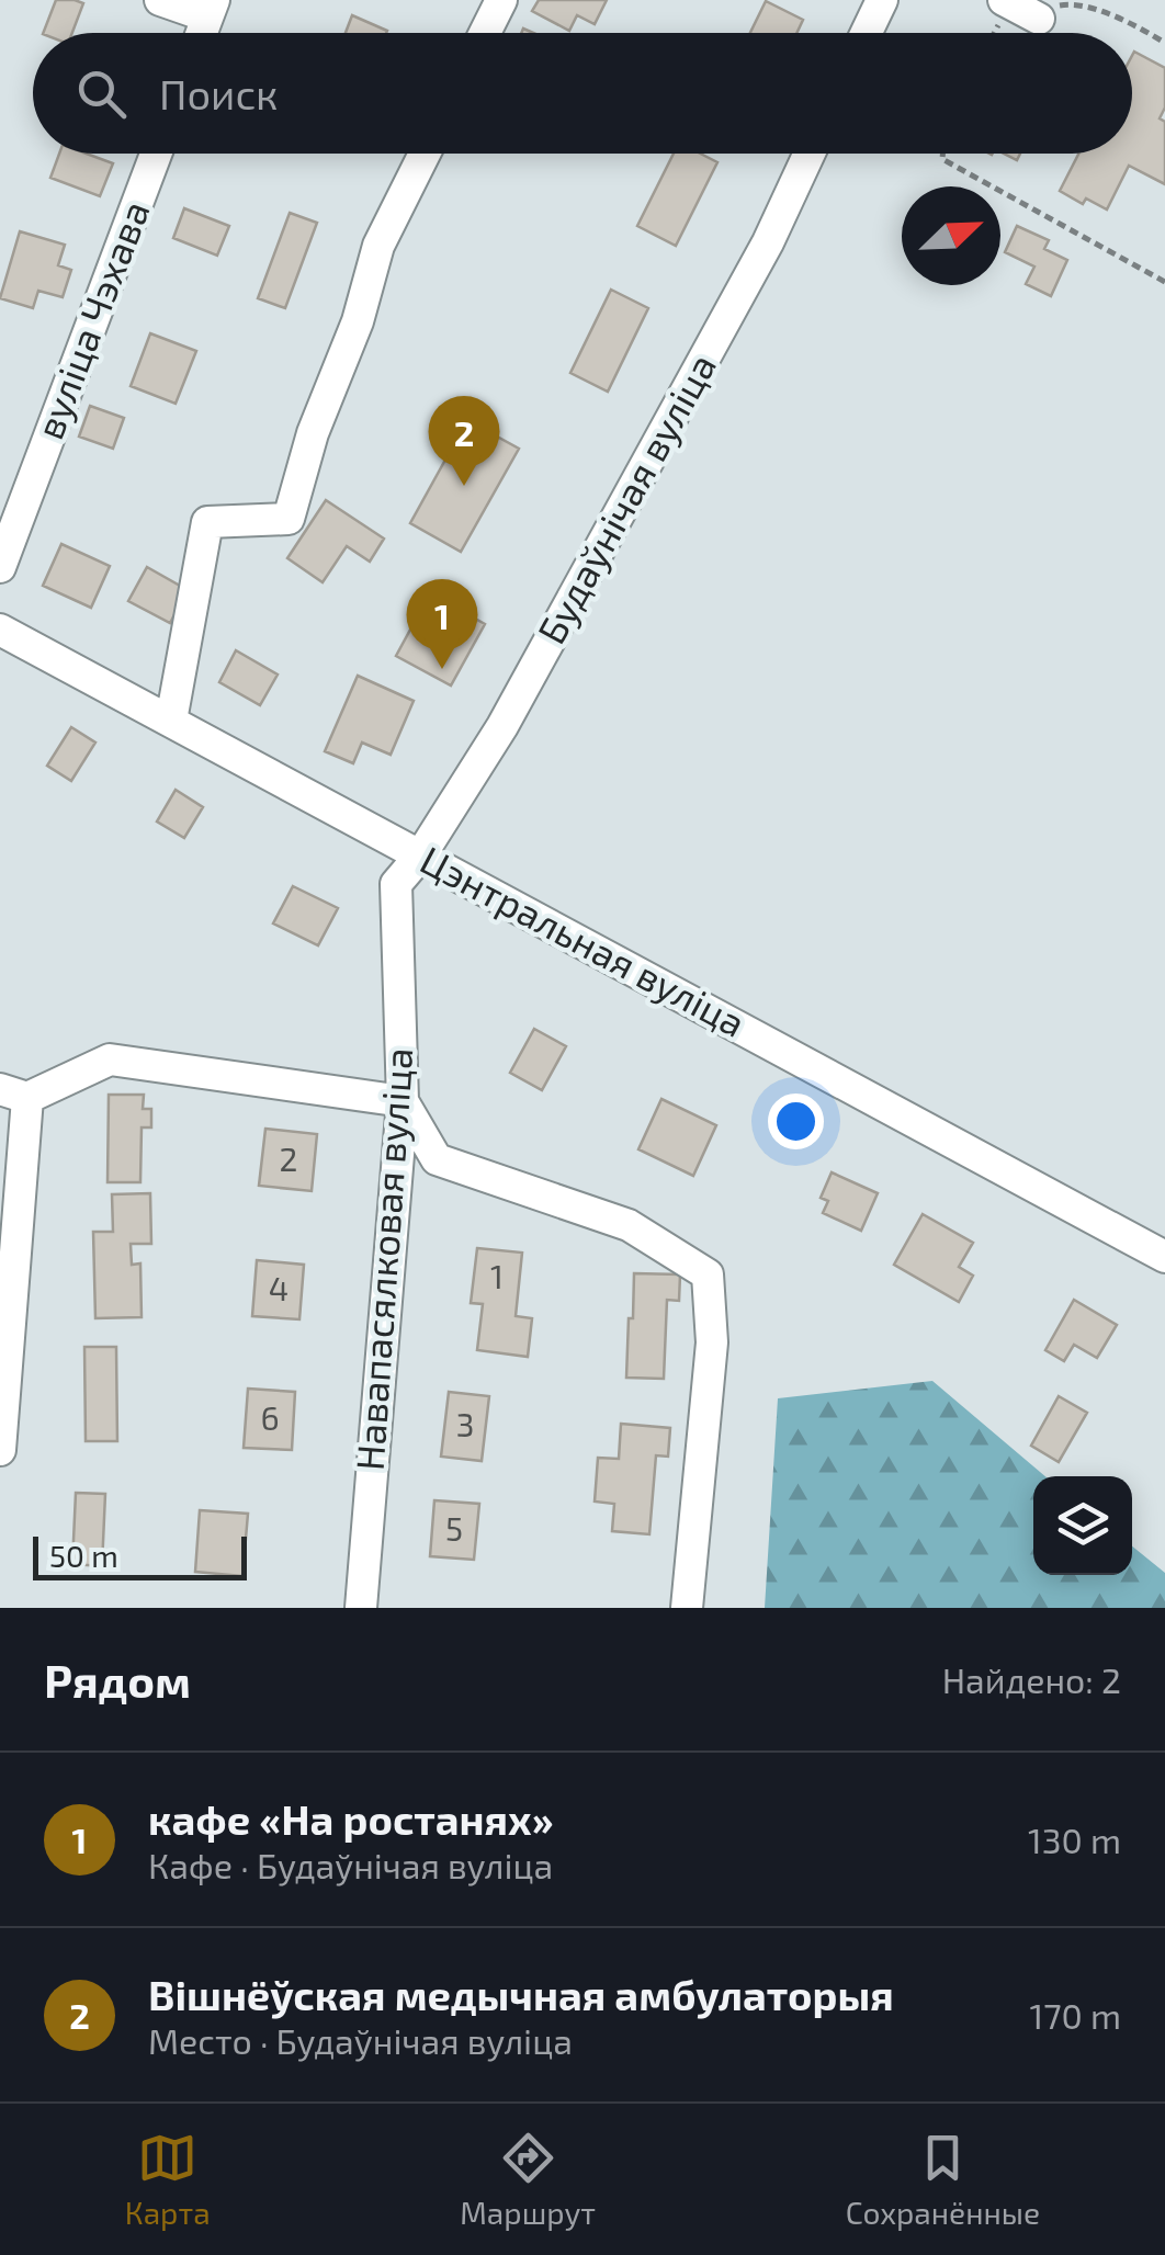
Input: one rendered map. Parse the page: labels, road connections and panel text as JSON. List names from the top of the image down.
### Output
{
  "streets": {
    "street": [
      "вуліца Чэхава",
      "Будаўнічая вуліца",
      "Цэнтральная вуліца",
      "Навапасялковая вуліца"
    ]
  },
  "crossings": [
    ["Будаўнічая вуліца", "Цэнтральная вуліца"],
    ["Будаўнічая вуліца", "Навапасялковая вуліца"],
    ["Цэнтральная вуліца", "Навапасялковая вуліца"]
  ],
  "house_numbers": [
    "2",
    "1",
    "4",
    "6",
    "3",
    "5"
  ],
  "scale_bar": "50 m",
  "north": "top right",
  "page": {
    "search": "Поиск",
    "pins": ["2", "1"],
    "scale": "50 m",
    "heading": ["Рядом", "Найдено: 2"],
    "list": [
      {
        "mark": "1",
        "name": "кафе «На ростанях»",
        "note": "Кафе · Будаўнічая вуліца",
        "value": "130 m"
      },
      {
        "mark": "2",
        "name": "Вішнёўская медычная амбулаторыя",
        "note": "Место · Будаўнічая вуліца",
        "value": "170 m"
      }
    ],
    "nav": ["Карта", "Маршрут", "Сохранённые"]
  }
}
